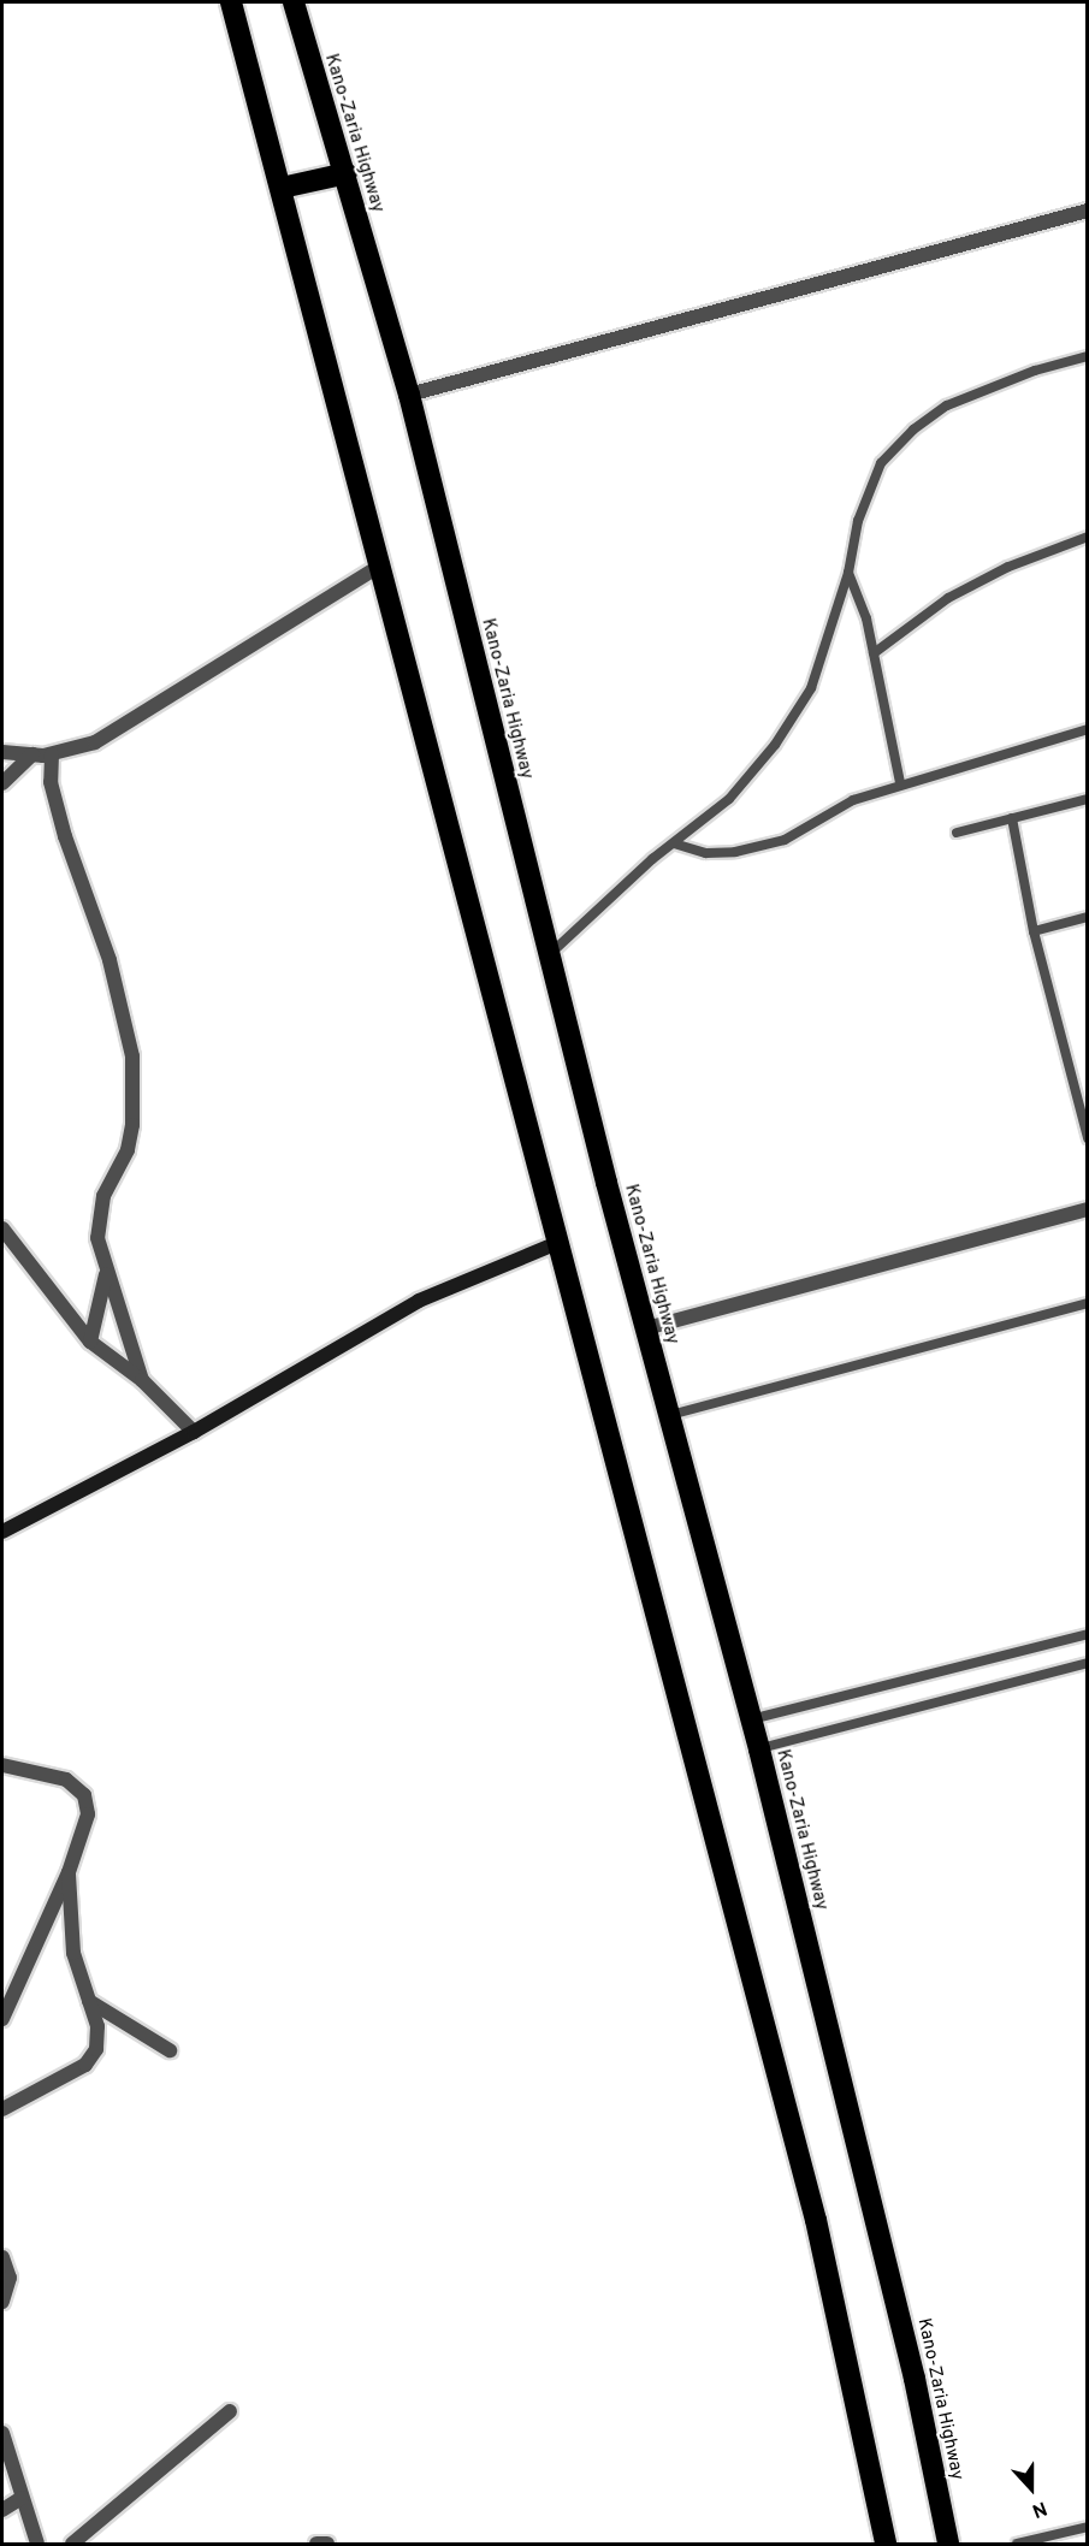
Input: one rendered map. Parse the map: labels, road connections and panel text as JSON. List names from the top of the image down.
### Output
{
  "streets": {
    "highway": ["Kano-Zaria Highway"]
  },
  "north": "bottom"
}
